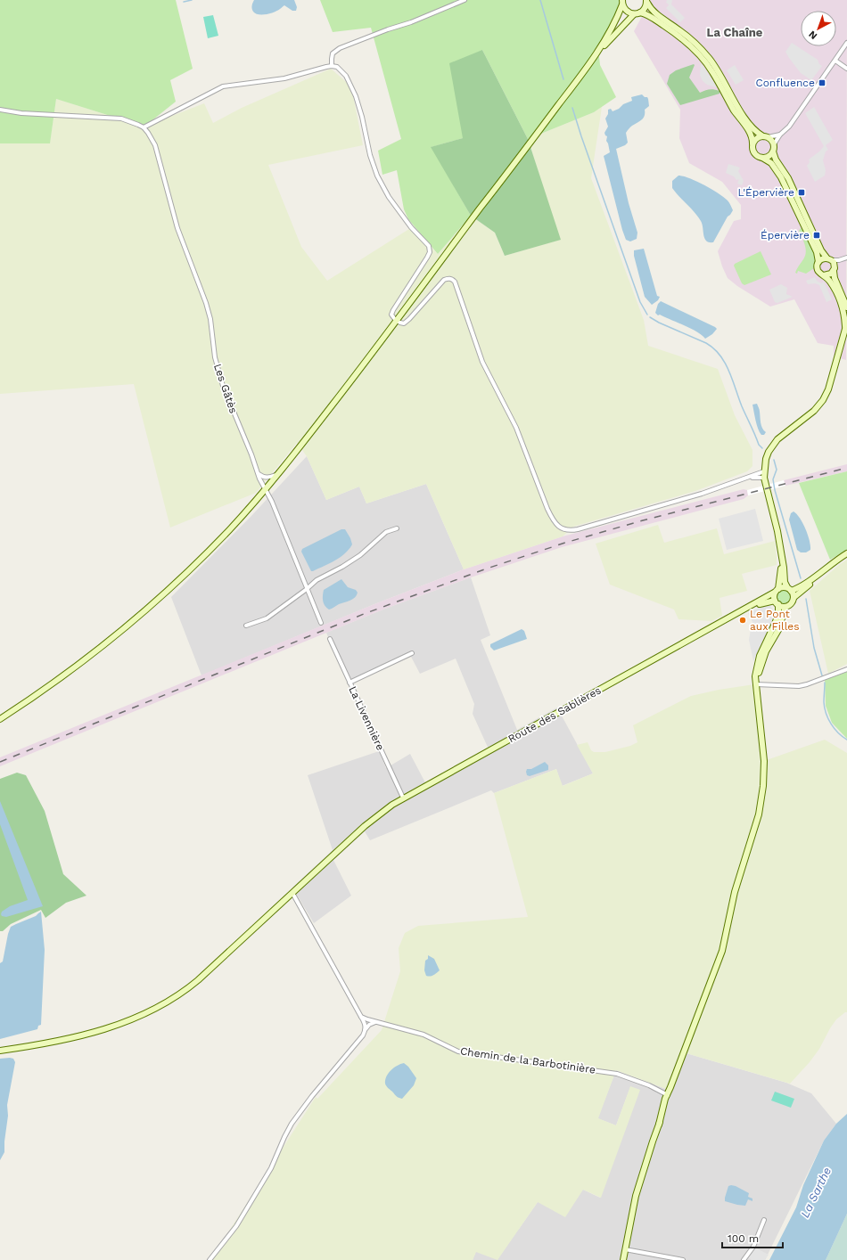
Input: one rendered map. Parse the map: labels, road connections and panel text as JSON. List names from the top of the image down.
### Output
{
  "streets": {
    "street": [
      "Les Gâtès",
      "Route des Sablières",
      "La Livennière",
      "Chemin de la Barbotinière"
    ]
  },
  "crossings": [
    ["Route des Sablières", "La Livennière"]
  ],
  "districts": ["La Chaîne"],
  "water": ["La Sarthe"],
  "places": {
    "transit": ["Confluence", "L'Épervière", "Épervière"],
    "other": ["Le Pont aux Filles"]
  },
  "scale_bar": "100 m",
  "north": "bottom left"
}
